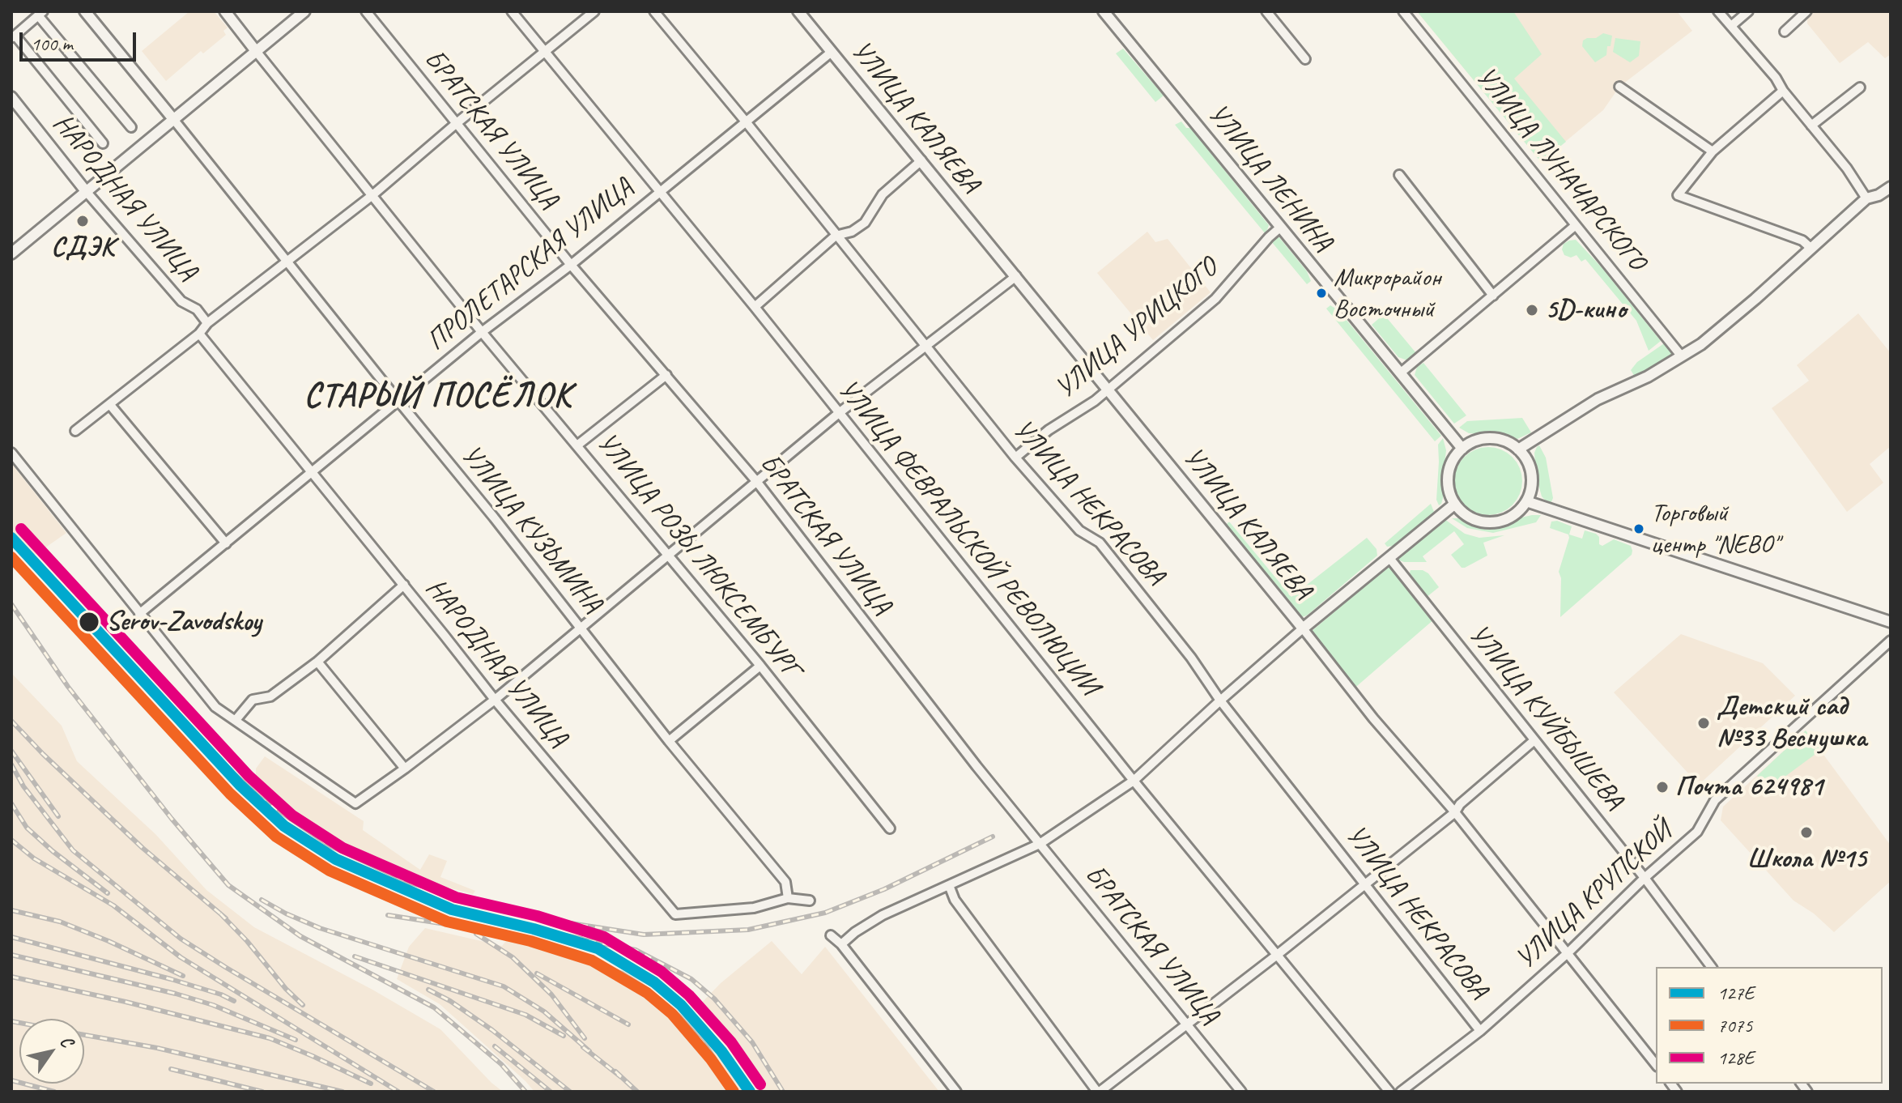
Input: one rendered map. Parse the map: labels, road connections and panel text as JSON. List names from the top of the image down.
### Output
{
  "streets": {
    "street": [
      "УЛИЦА КАЛЯЕВА",
      "БРАТСКАЯ УЛИЦА",
      "УЛИЦА ЛУНАЧАРСКОГО",
      "УЛИЦА ЛЕНИНА",
      "НАРОДНАЯ УЛИЦА",
      "ПРОЛЕТАРСКАЯ УЛИЦА",
      "УЛИЦА УРИЦКОГО",
      "УЛИЦА НЕКРАСОВА",
      "УЛИЦА КУЗЬМИНА",
      "УЛИЦА ФЕВРАЛЬСКОЙ РЕВОЛЮЦИИ",
      "УЛИЦА РОЗЫ ЛЮКСЕМБУРГ",
      "УЛИЦА КУЙБЫШЕВА",
      "УЛИЦА КРУПСКОЙ"
    ]
  },
  "crossings": [
    ["УЛИЦА КАЛЯЕВА", "ПРОЛЕТАРСКАЯ УЛИЦА"],
    ["УЛИЦА КАЛЯЕВА", "УЛИЦА УРИЦКОГО"],
    ["УЛИЦА КАЛЯЕВА", "УЛИЦА КРУПСКОЙ"],
    ["БРАТСКАЯ УЛИЦА", "ПРОЛЕТАРСКАЯ УЛИЦА"],
    ["УЛИЦА ЛЕНИНА", "УЛИЦА УРИЦКОГО"],
    ["НАРОДНАЯ УЛИЦА", "ПРОЛЕТАРСКАЯ УЛИЦА"],
    ["НАРОДНАЯ УЛИЦА", "УЛИЦА КУЗЬМИНА"],
    ["ПРОЛЕТАРСКАЯ УЛИЦА", "УЛИЦА НЕКРАСОВА"],
    ["ПРОЛЕТАРСКАЯ УЛИЦА", "УЛИЦА КУЗЬМИНА"],
    ["ПРОЛЕТАРСКАЯ УЛИЦА", "УЛИЦА ФЕВРАЛЬСКОЙ РЕВОЛЮЦИИ"],
    ["ПРОЛЕТАРСКАЯ УЛИЦА", "УЛИЦА РОЗЫ ЛЮКСЕМБУРГ"],
    ["УЛИЦА УРИЦКОГО", "УЛИЦА НЕКРАСОВА"],
    ["УЛИЦА НЕКРАСОВА", "УЛИЦА КРУПСКОЙ"],
    ["УЛИЦА КУЙБЫШЕВА", "УЛИЦА КРУПСКОЙ"]
  ],
  "districts": ["СТАРЫЙ ПОСЁЛОК"],
  "places": [
    "СДЭК",
    "Микрорайон Восточный",
    "5D-кино",
    "Торговый центр \"NEBO\"",
    "Serov-Zavodskoy",
    "Детский сад №33 Веснушка",
    "Почта 624981",
    "Школа №15"
  ],
  "lines": ["transit line 128Е", "transit line 127Е", "transit line 7075"],
  "legend": ["127Е", "7075", "128Е"],
  "scale_bar": "100 m",
  "north": "top right"
}
